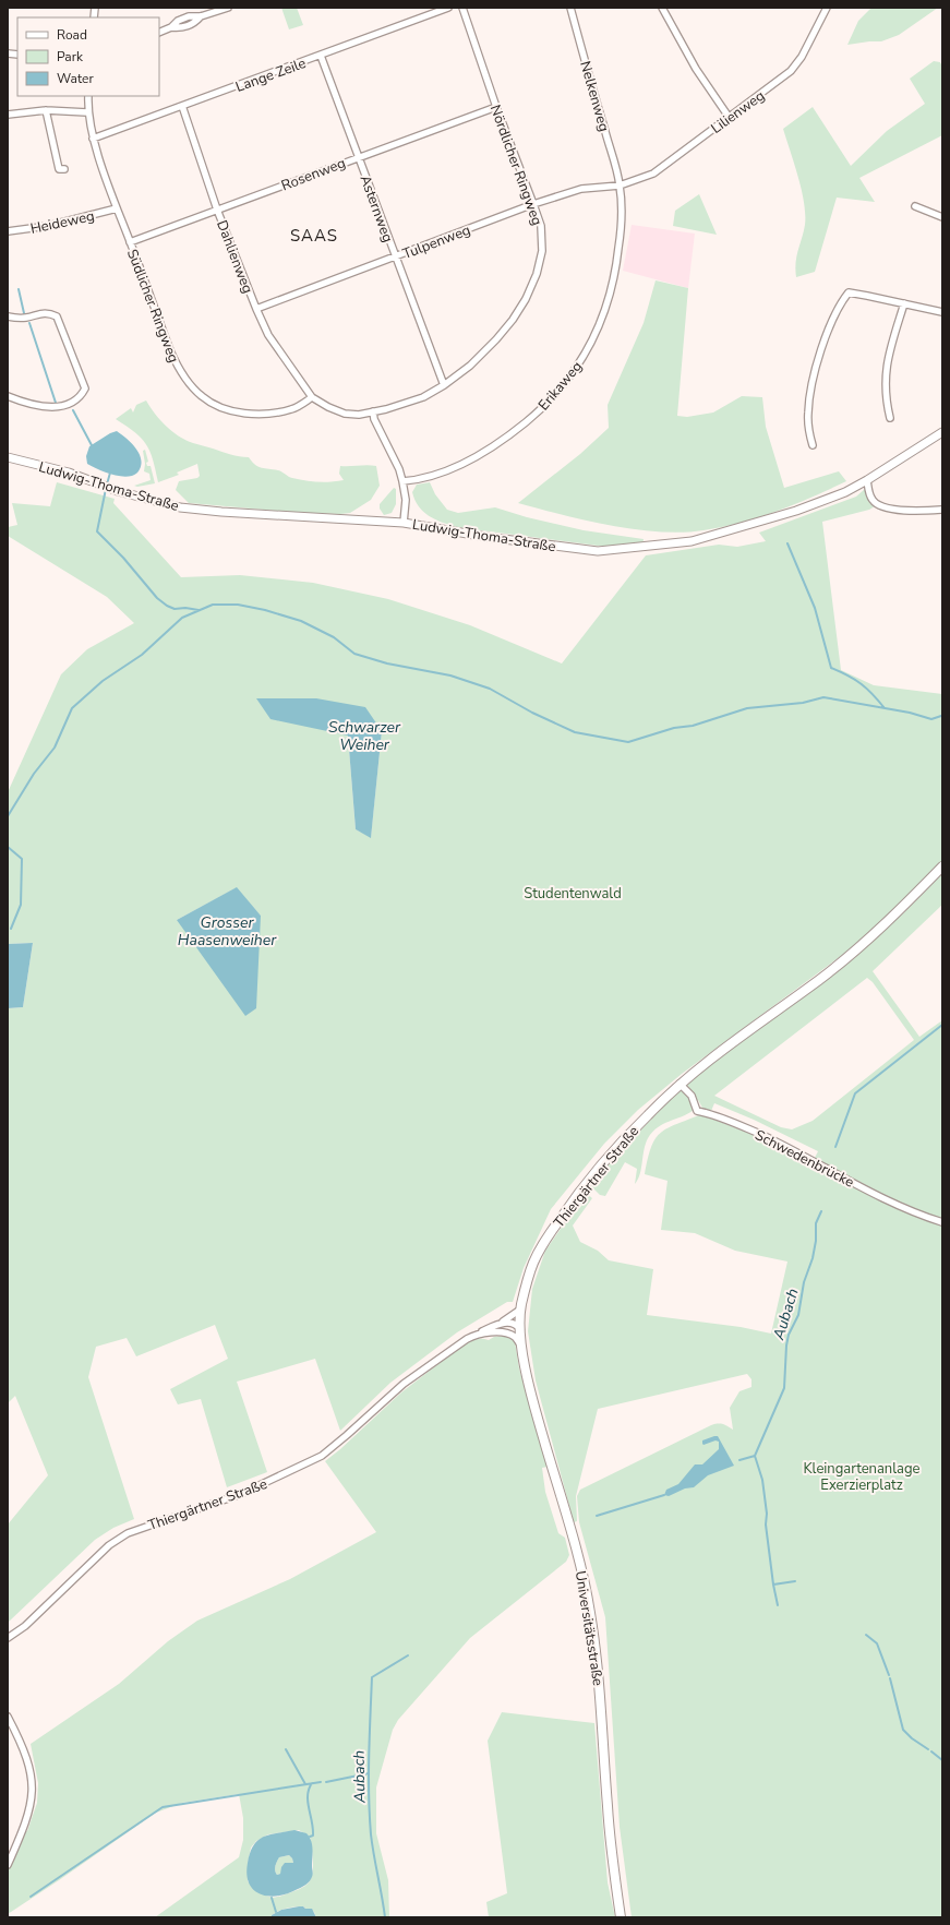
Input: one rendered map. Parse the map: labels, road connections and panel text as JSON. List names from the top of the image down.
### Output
{
  "streets": {
    "main road": ["Thiergärtner Straße", "Universitätsstraße"],
    "street": [
      "Lange Zeile",
      "Nelkenweg",
      "Lilienweg",
      "Nördlicher Ringweg",
      "Rosenweg",
      "Asternweg",
      "Heideweg",
      "Tulpenweg",
      "Dahlienweg",
      "Südlicher Ringweg",
      "Erikaweg",
      "Ludwig-Thoma-Straße",
      "Schwedenbrücke"
    ]
  },
  "crossings": [
    ["Lange Zeile", "Asternweg"],
    ["Lange Zeile", "Dahlienweg"],
    ["Lange Zeile", "Südlicher Ringweg"],
    ["Nelkenweg", "Lilienweg"],
    ["Nelkenweg", "Tulpenweg"],
    ["Nelkenweg", "Erikaweg"],
    ["Lilienweg", "Tulpenweg"],
    ["Lilienweg", "Erikaweg"],
    ["Nördlicher Ringweg", "Rosenweg"],
    ["Nördlicher Ringweg", "Asternweg"],
    ["Nördlicher Ringweg", "Tulpenweg"],
    ["Nördlicher Ringweg", "Dahlienweg"],
    ["Nördlicher Ringweg", "Südlicher Ringweg"],
    ["Rosenweg", "Asternweg"],
    ["Rosenweg", "Dahlienweg"],
    ["Rosenweg", "Südlicher Ringweg"],
    ["Asternweg", "Tulpenweg"],
    ["Heideweg", "Südlicher Ringweg"],
    ["Tulpenweg", "Dahlienweg"],
    ["Tulpenweg", "Erikaweg"],
    ["Dahlienweg", "Südlicher Ringweg"],
    ["Schwedenbrücke", "Thiergärtner Straße"],
    ["Thiergärtner Straße", "Universitätsstraße"]
  ],
  "districts": ["SAAS"],
  "water": ["Schwarzer Weiher", "Grosser Haasenweiher", "Aubach"],
  "parks": ["Studentenwald", "Kleingartenanlage Exerzierplatz"],
  "legend": ["Road", "Park", "Water"]
}
